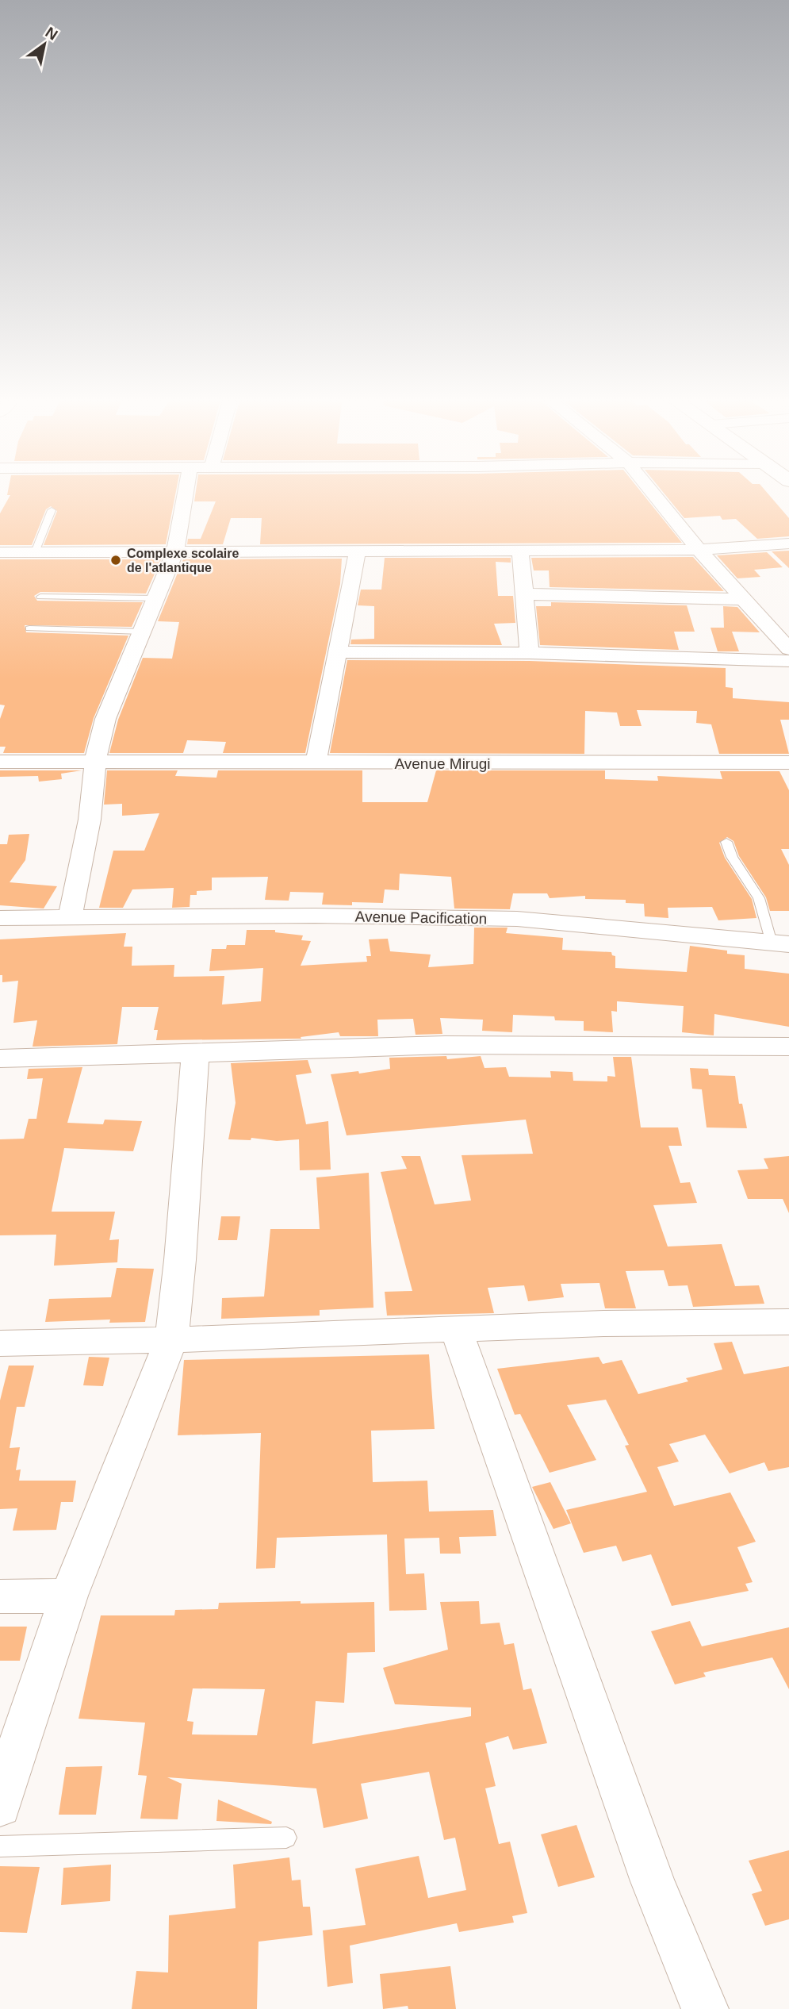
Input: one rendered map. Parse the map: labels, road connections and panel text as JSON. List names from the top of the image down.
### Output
{
  "streets": {
    "street": ["Avenue Mirugi", "Avenue Pacification"]
  },
  "places": ["Complexe scolaire de l'atlantique"],
  "north": "top right"
}
